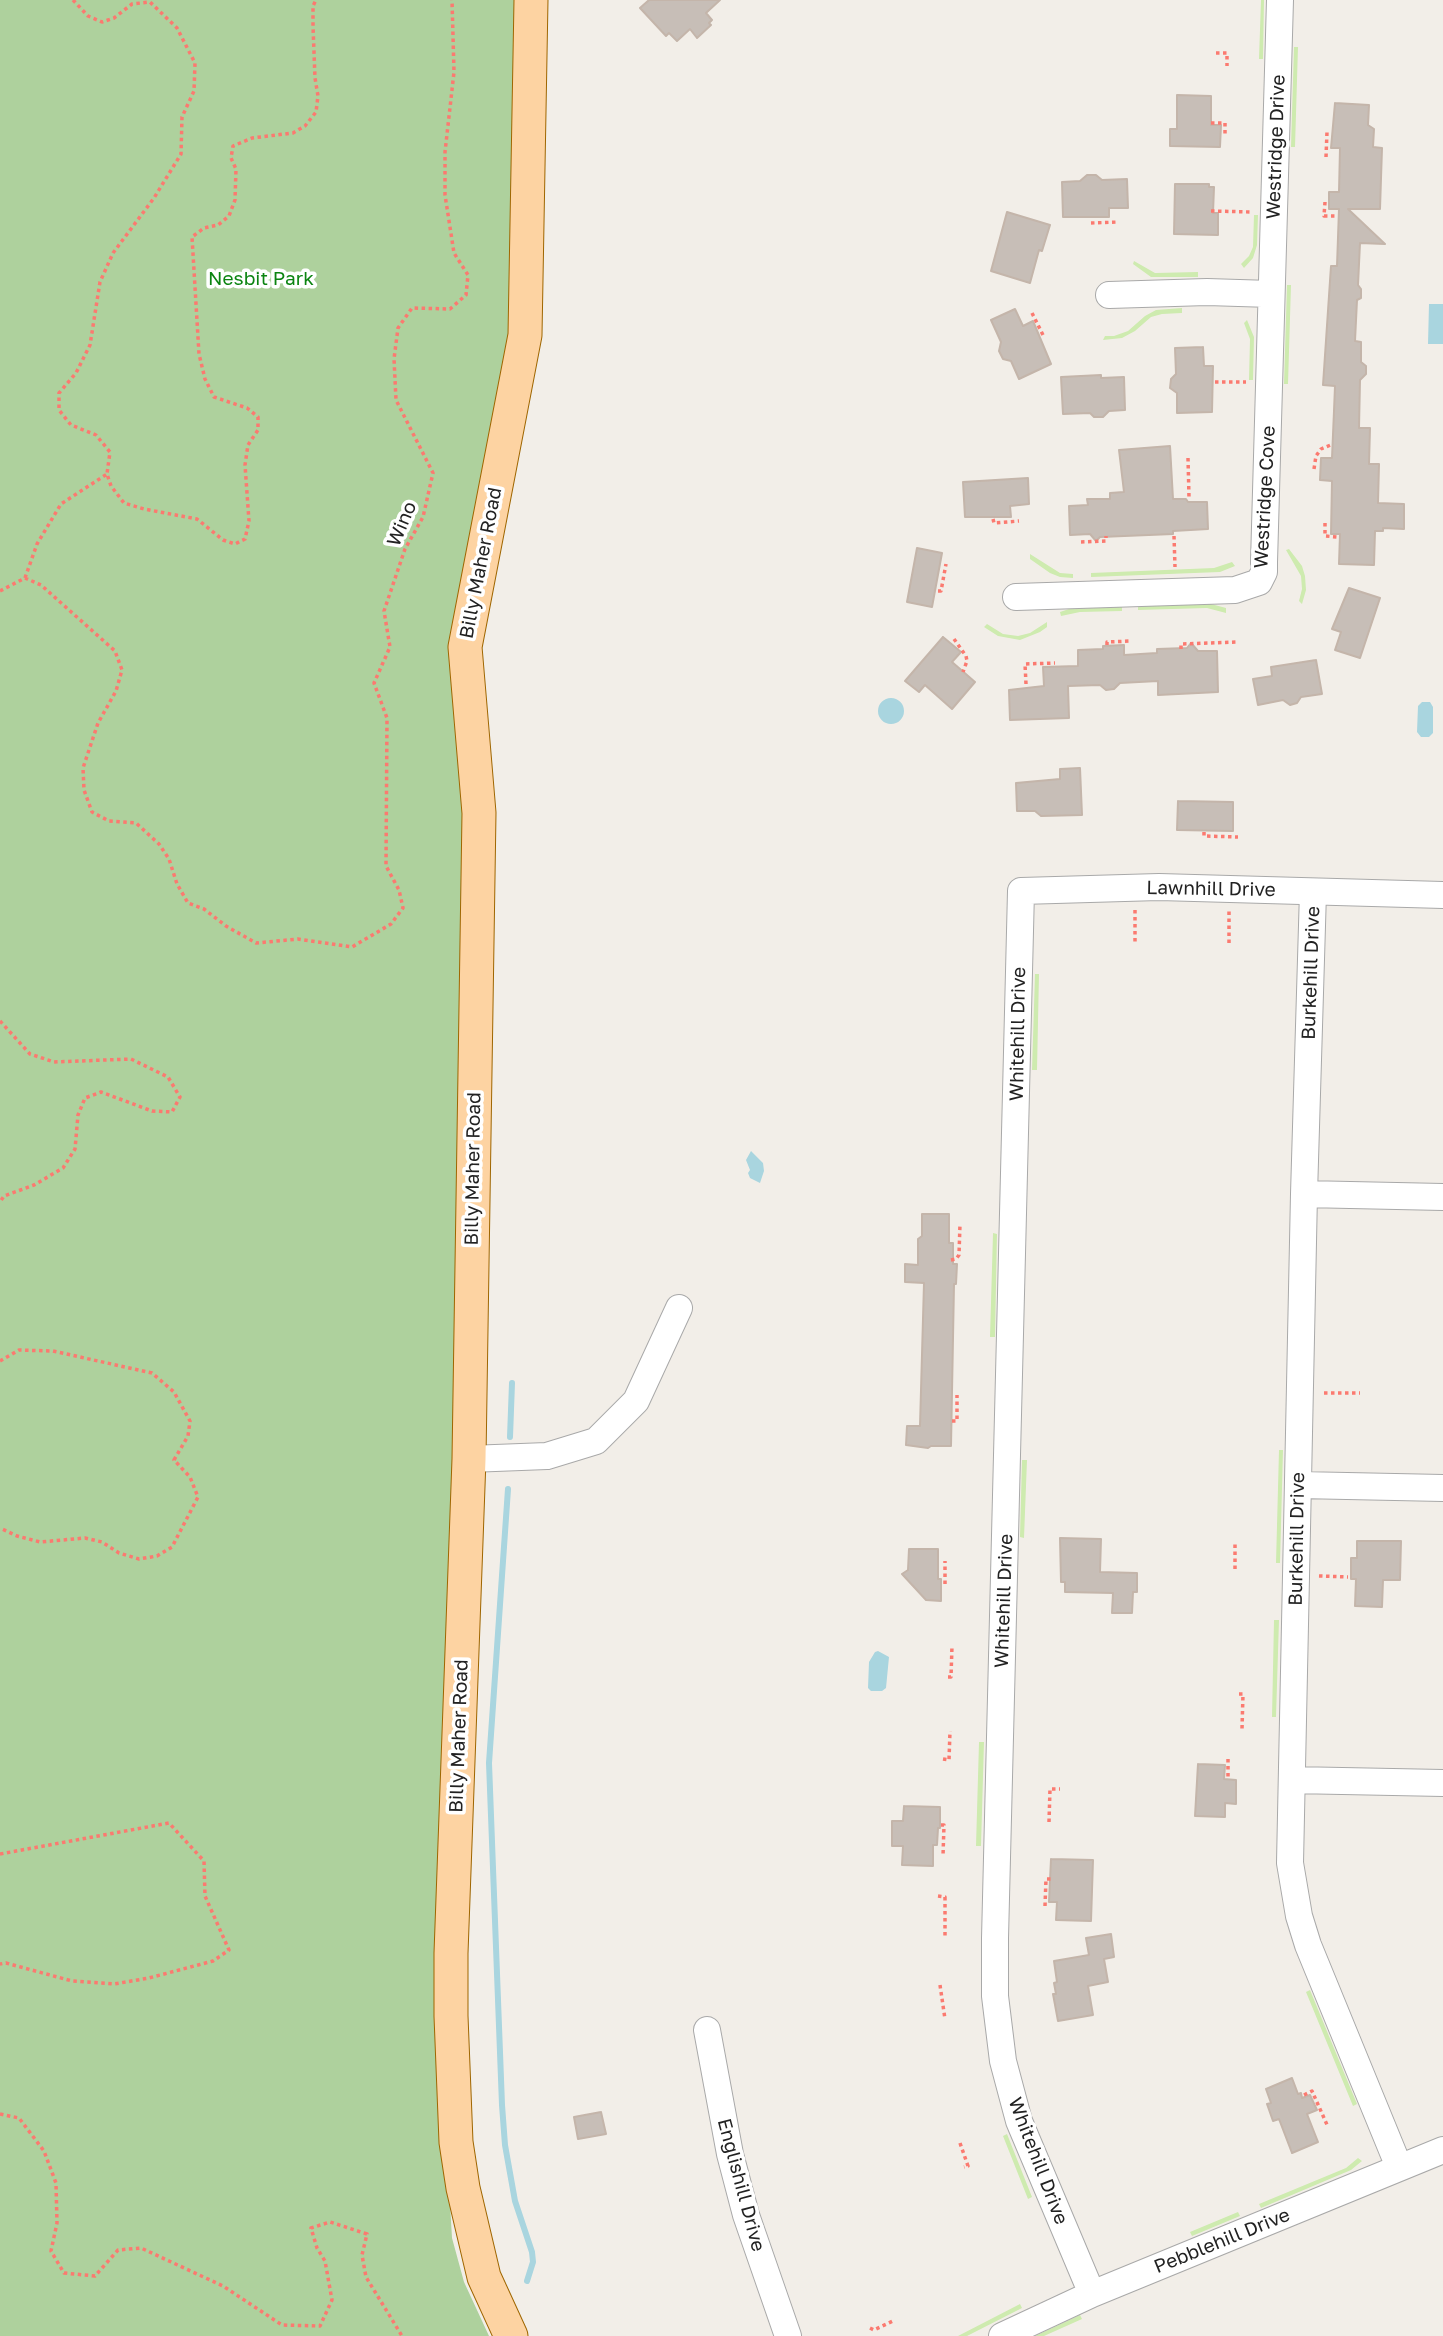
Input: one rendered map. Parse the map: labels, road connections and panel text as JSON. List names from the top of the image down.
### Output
{
  "streets": {
    "main road": ["Billy Maher Road"],
    "street": [
      "Westridge Drive",
      "Westridge Cove",
      "Lawnhill Drive",
      "Burkehill Drive",
      "Whitehill Drive",
      "Englishill Drive",
      "Pebblehill Drive"
    ],
    "path": ["Wino"]
  },
  "crossings": [
    ["Westridge Drive", "Westridge Cove"],
    ["Lawnhill Drive", "Burkehill Drive"],
    ["Lawnhill Drive", "Whitehill Drive"],
    ["Burkehill Drive", "Pebblehill Drive"],
    ["Whitehill Drive", "Pebblehill Drive"]
  ],
  "parks": ["Nesbit Park"]
}
